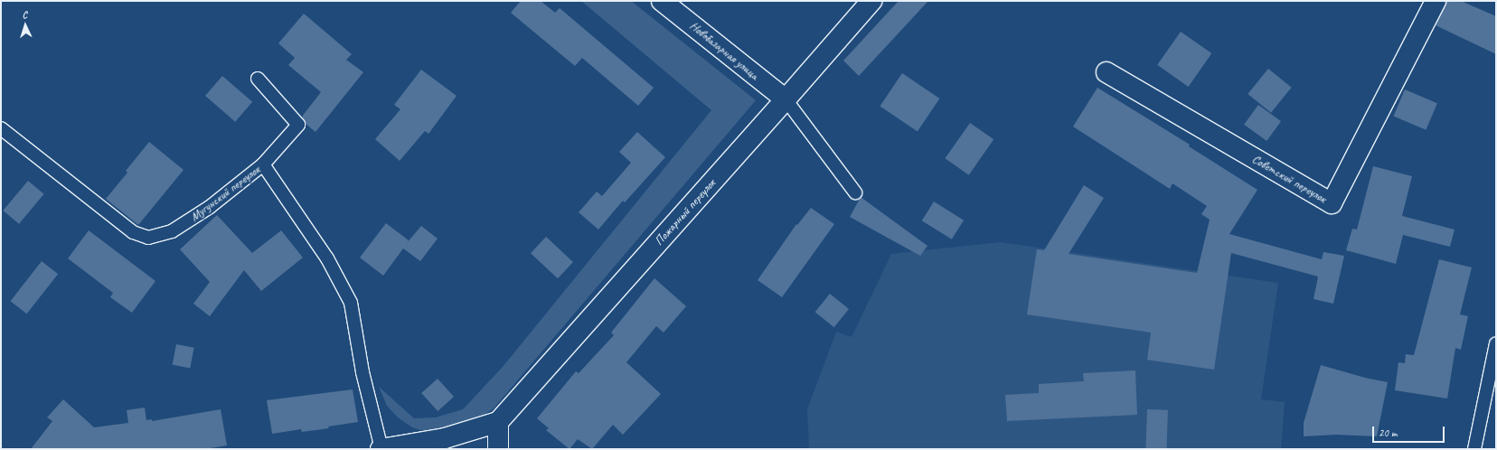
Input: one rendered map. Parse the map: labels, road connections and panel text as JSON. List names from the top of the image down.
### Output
{
  "streets": {
    "street": ["Новобазарная улица", "Советский переулок", "Пожарный переулок"],
    "lane": ["Мугунский переулок"]
  },
  "crossings": [
    ["Новобазарная улица", "Пожарный переулок"]
  ],
  "scale_bar": "20 m",
  "north": "top"
}
